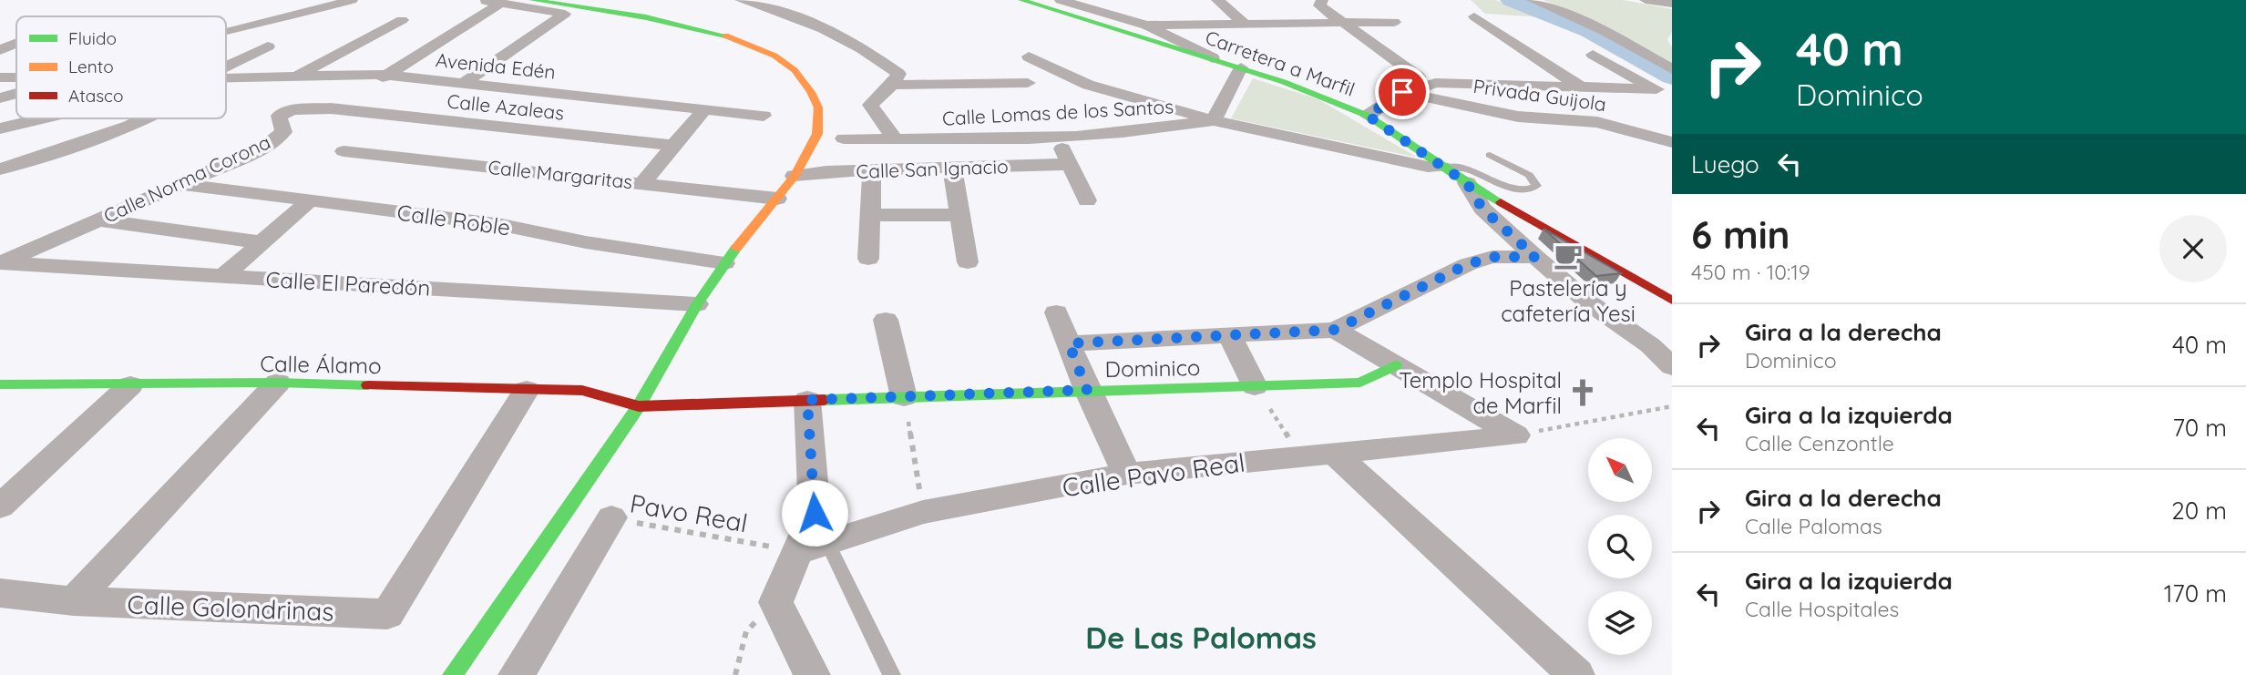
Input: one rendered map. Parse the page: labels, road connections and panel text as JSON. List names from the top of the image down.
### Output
{
  "streets": {
    "street": [
      "Carretera a Marfil",
      "Avenida Edén",
      "Privada Guijola",
      "Calle Azaleas",
      "Calle Lomas de los Santos",
      "Calle San Ignacio",
      "Calle Margaritas",
      "Calle Norma Corona",
      "Calle Roble",
      "Calle El Paredón",
      "Calle Álamo",
      "Dominico",
      "Calle Pavo Real",
      "Calle Golondrinas"
    ],
    "path": ["Pavo Real"]
  },
  "crossings": [
    ["Avenida Edén", "Calle Norma Corona"],
    ["Calle Azaleas", "Calle Norma Corona"],
    ["Calle Norma Corona", "Calle Roble"],
    ["Calle Norma Corona", "Calle El Paredón"],
    ["Calle Álamo", "Dominico"],
    ["Calle Álamo", "Calle Golondrinas"],
    ["Calle Pavo Real", "Pavo Real"]
  ],
  "districts": ["De Las Palomas"],
  "places": {
    "cafe": ["Pastelería y cafetería Yesi"],
    "church": ["Templo Hospital de Marfil"]
  },
  "legend": ["Fluido", "Lento", "Atasco"],
  "north": "top left",
  "page": {
    "turn": ["40 m", "Dominico"],
    "then": "Luego",
    "heading": ["6 min", "450 m · 10:19"],
    "list": [
      {
        "name": "Gira a la derecha",
        "note": "Dominico",
        "value": "40 m"
      },
      {
        "name": "Gira a la izquierda",
        "note": "Calle Cenzontle",
        "value": "70 m"
      },
      {
        "name": "Gira a la derecha",
        "note": "Calle Palomas",
        "value": "20 m"
      },
      {
        "name": "Gira a la izquierda",
        "note": "Calle Hospitales",
        "value": "170 m"
      }
    ]
  }
}
